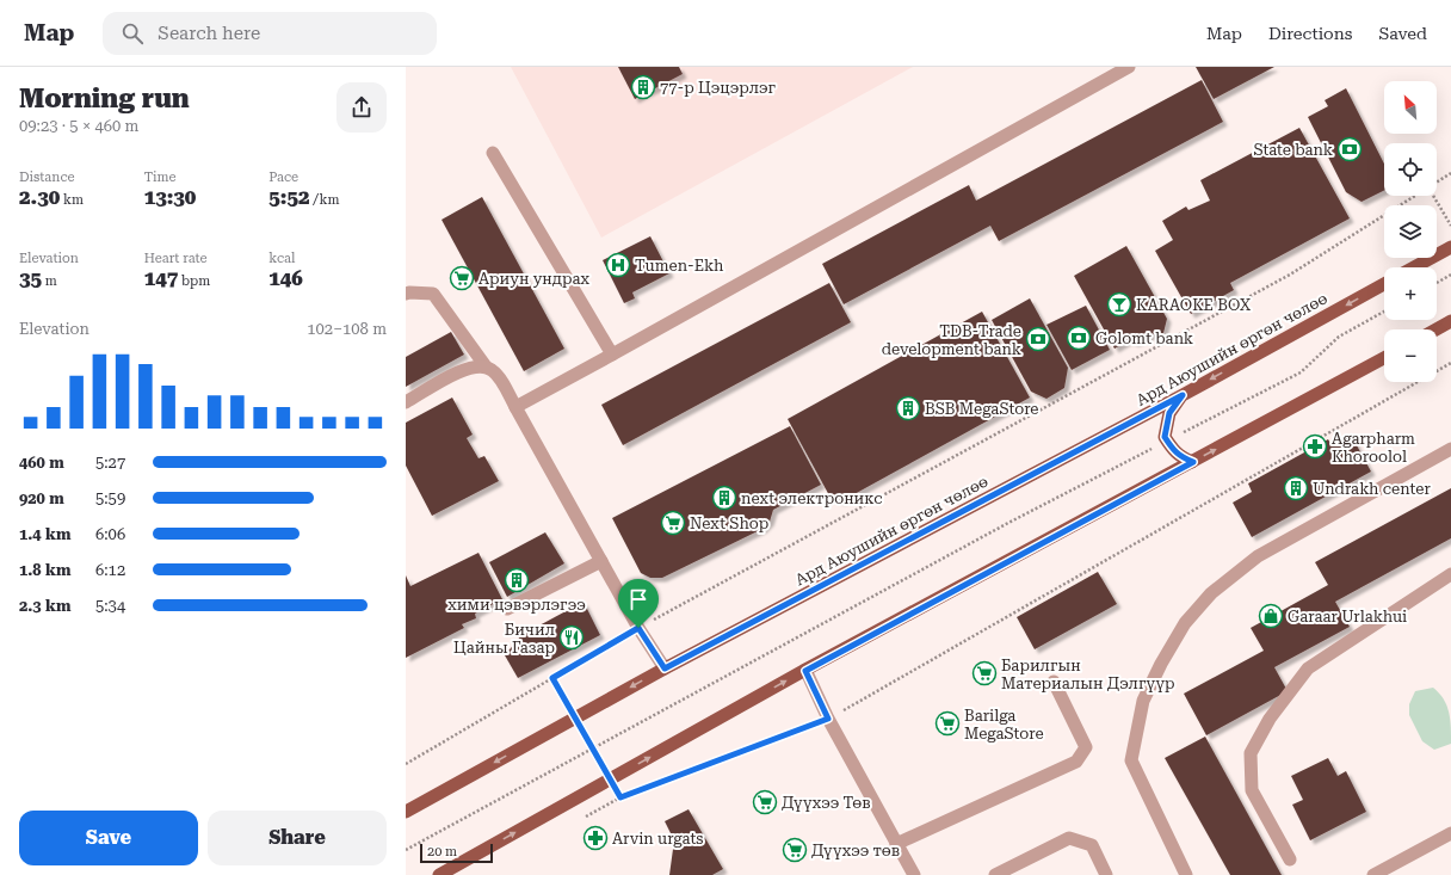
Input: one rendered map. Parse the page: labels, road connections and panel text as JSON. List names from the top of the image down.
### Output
{
  "streets": {
    "main road": ["Ард Аюушийн өргөн чөлөө"]
  },
  "places": {
    "building": [
      "77-р Цэцэрлэг",
      "BSB MegaStore",
      "Undrakh center",
      "next электроникс",
      "хими цэвэрлэгээ"
    ],
    "bank": ["State bank", "Golomt bank", "TDB-Trade development bank"],
    "hospital": ["Tumen-Ekh"],
    "supermarket": [
      "Ариун ундрах",
      "Next Shop",
      "Барилгын Материалын Дэлгүүр",
      "Barilga MegaStore",
      "Дүүхээ Төв",
      "Дүүхээ төв"
    ],
    "bar": ["KARAOKE BOX"],
    "pharmacy": ["Agarpharm Khoroolol", "Arvin urgats"],
    "shop": ["Garaar Urlakhui"],
    "restaurant": ["Бичил Цайны Газар"]
  },
  "scale_bar": "20 m",
  "north": "top left",
  "page": {
    "header": "Map",
    "search": "Search here",
    "nav": ["Map", "Directions", "Saved"],
    "heading": ["Morning run", "09:23 · 5 × 460 m"],
    "map_buttons": ["+", "−"],
    "stats": [
      ["Distance", "2.30 km"],
      ["Time", "13:30"],
      ["Pace", "5:52 /km"],
      ["Elevation", "35 m"],
      ["Heart rate", "147 bpm"],
      ["kcal", "146"]
    ],
    "chart": ["Elevation", "102–108 m"],
    "list": [
      {
        "name": "460 m",
        "note": "5:27"
      },
      {
        "name": "920 m",
        "note": "5:59"
      },
      {
        "name": "1.4 km",
        "note": "6:06"
      },
      {
        "name": "1.8 km",
        "note": "6:12"
      },
      {
        "name": "2.3 km",
        "note": "5:34"
      }
    ],
    "buttons": ["Save", "Share"],
    "scale": "20 m"
  }
}
